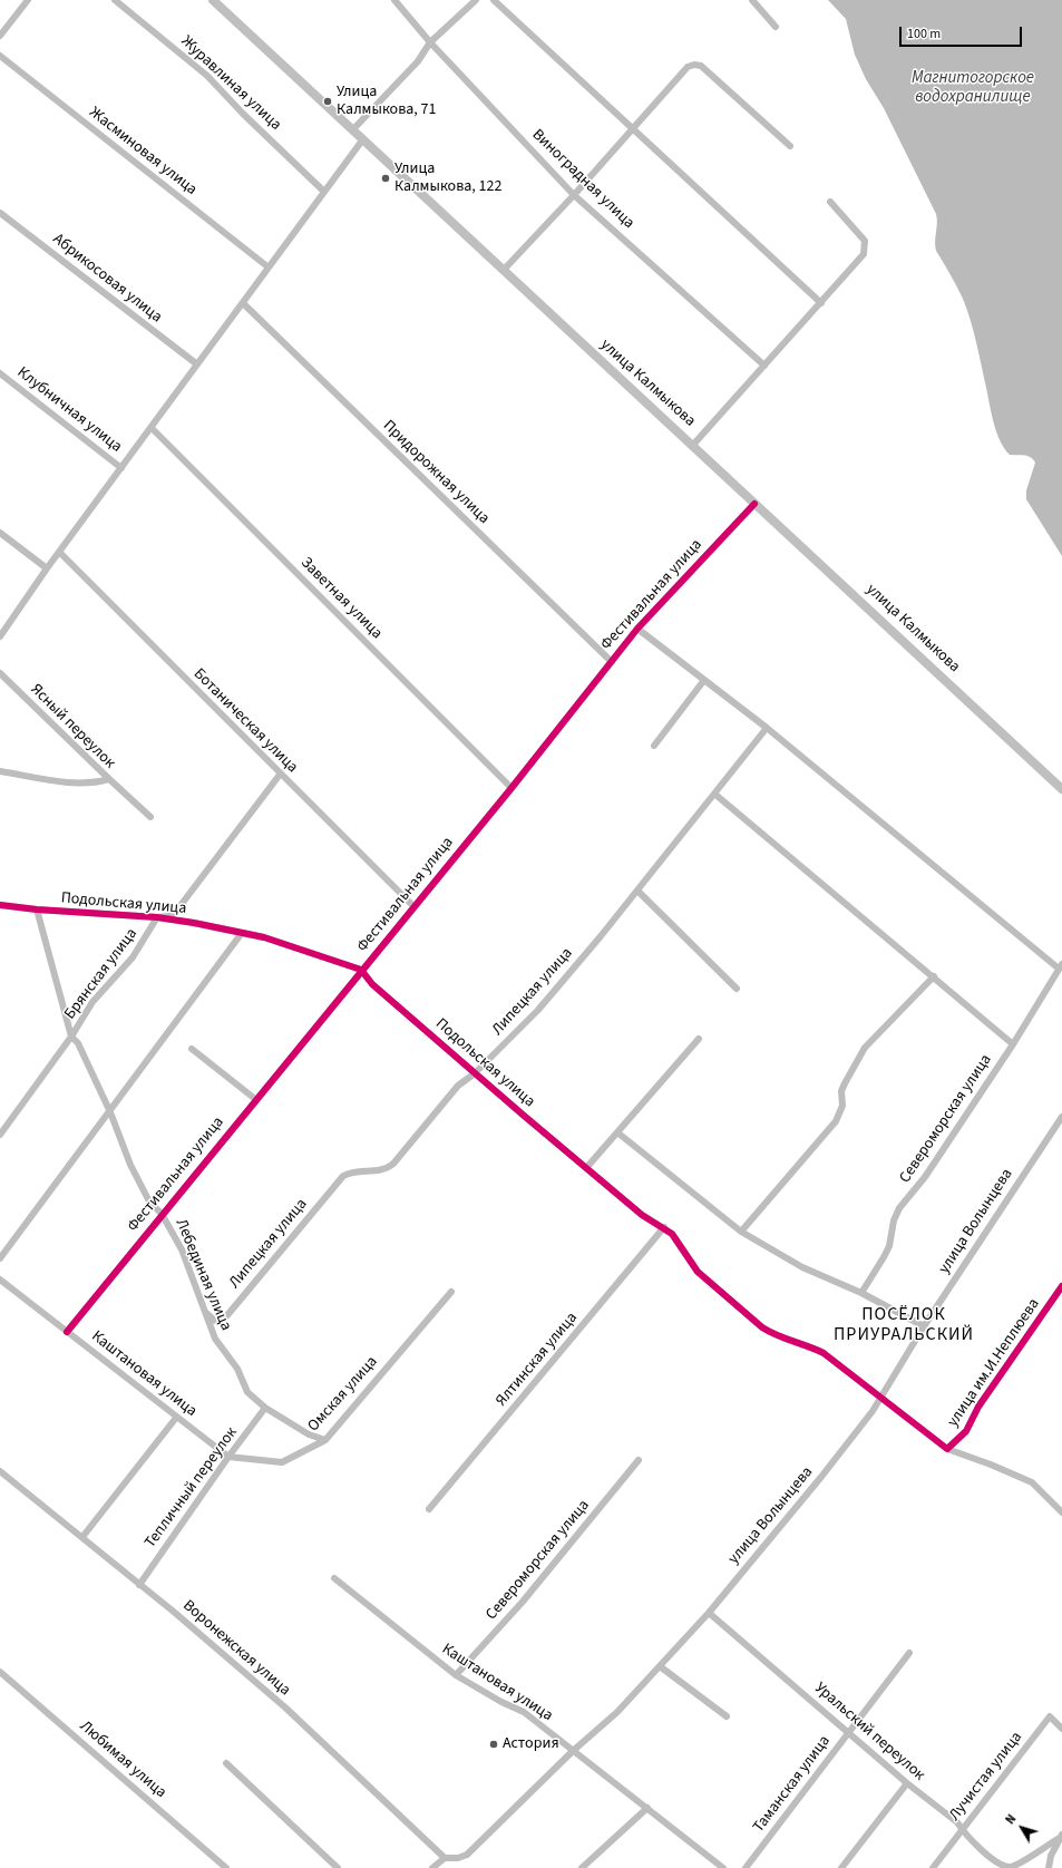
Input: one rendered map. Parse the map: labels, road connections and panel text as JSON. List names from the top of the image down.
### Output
{
  "streets": {
    "main road": ["улица Калмыкова"],
    "street": [
      "Журавлиная улица",
      "Жасминовая улица",
      "Виноградная улица",
      "Абрикосовая улица",
      "Клубничная улица",
      "Придорожная улица",
      "Фестивальная улица",
      "Заветная улица",
      "Ботаническая улица",
      "Ясный переулок",
      "Подольская улица",
      "Брянская улица",
      "Липецкая улица",
      "Североморская улица",
      "улица Волынцева",
      "Лебединая улица",
      "Ялтинская улица",
      "улица им.И.Неплюева",
      "Каштановая улица",
      "Омская улица",
      "Тепличный переулок",
      "Воронежская улица",
      "Уральский переулок",
      "Любимая улица",
      "Лучистая улица",
      "Таманская улица"
    ]
  },
  "crossings": [
    ["улица Калмыкова", "Фестивальная улица"],
    ["Придорожная улица", "Фестивальная улица"],
    ["Фестивальная улица", "Заветная улица"],
    ["Фестивальная улица", "Ботаническая улица"],
    ["Фестивальная улица", "Подольская улица"],
    ["Фестивальная улица", "Лебединая улица"],
    ["Фестивальная улица", "Каштановая улица"],
    ["Подольская улица", "Брянская улица"],
    ["Подольская улица", "Липецкая улица"],
    ["Подольская улица", "улица Волынцева"],
    ["Подольская улица", "Лебединая улица"],
    ["Подольская улица", "Ялтинская улица"],
    ["Подольская улица", "улица им.И.Неплюева"],
    ["Брянская улица", "Лебединая улица"],
    ["Липецкая улица", "Лебединая улица"],
    ["Североморская улица", "Каштановая улица"],
    ["улица Волынцева", "улица им.И.Неплюева"],
    ["улица Волынцева", "Каштановая улица"],
    ["улица Волынцева", "Воронежская улица"],
    ["улица Волынцева", "Уральский переулок"],
    ["Лебединая улица", "Омская улица"],
    ["Лебединая улица", "Тепличный переулок"],
    ["Каштановая улица", "Омская улица"],
    ["Каштановая улица", "Тепличный переулок"],
    ["Омская улица", "Тепличный переулок"],
    ["Тепличный переулок", "Воронежская улица"],
    ["Уральский переулок", "Лучистая улица"],
    ["Уральский переулок", "Таманская улица"]
  ],
  "districts": ["ПОСЁЛОК ПРИУРАЛЬСКИЙ"],
  "water": ["Магнитогорское водохранилище"],
  "places": ["Улица Калмыкова, 71", "Улица Калмыкова, 122", "Астория"],
  "scale_bar": "100 m",
  "north": "top left"
}
